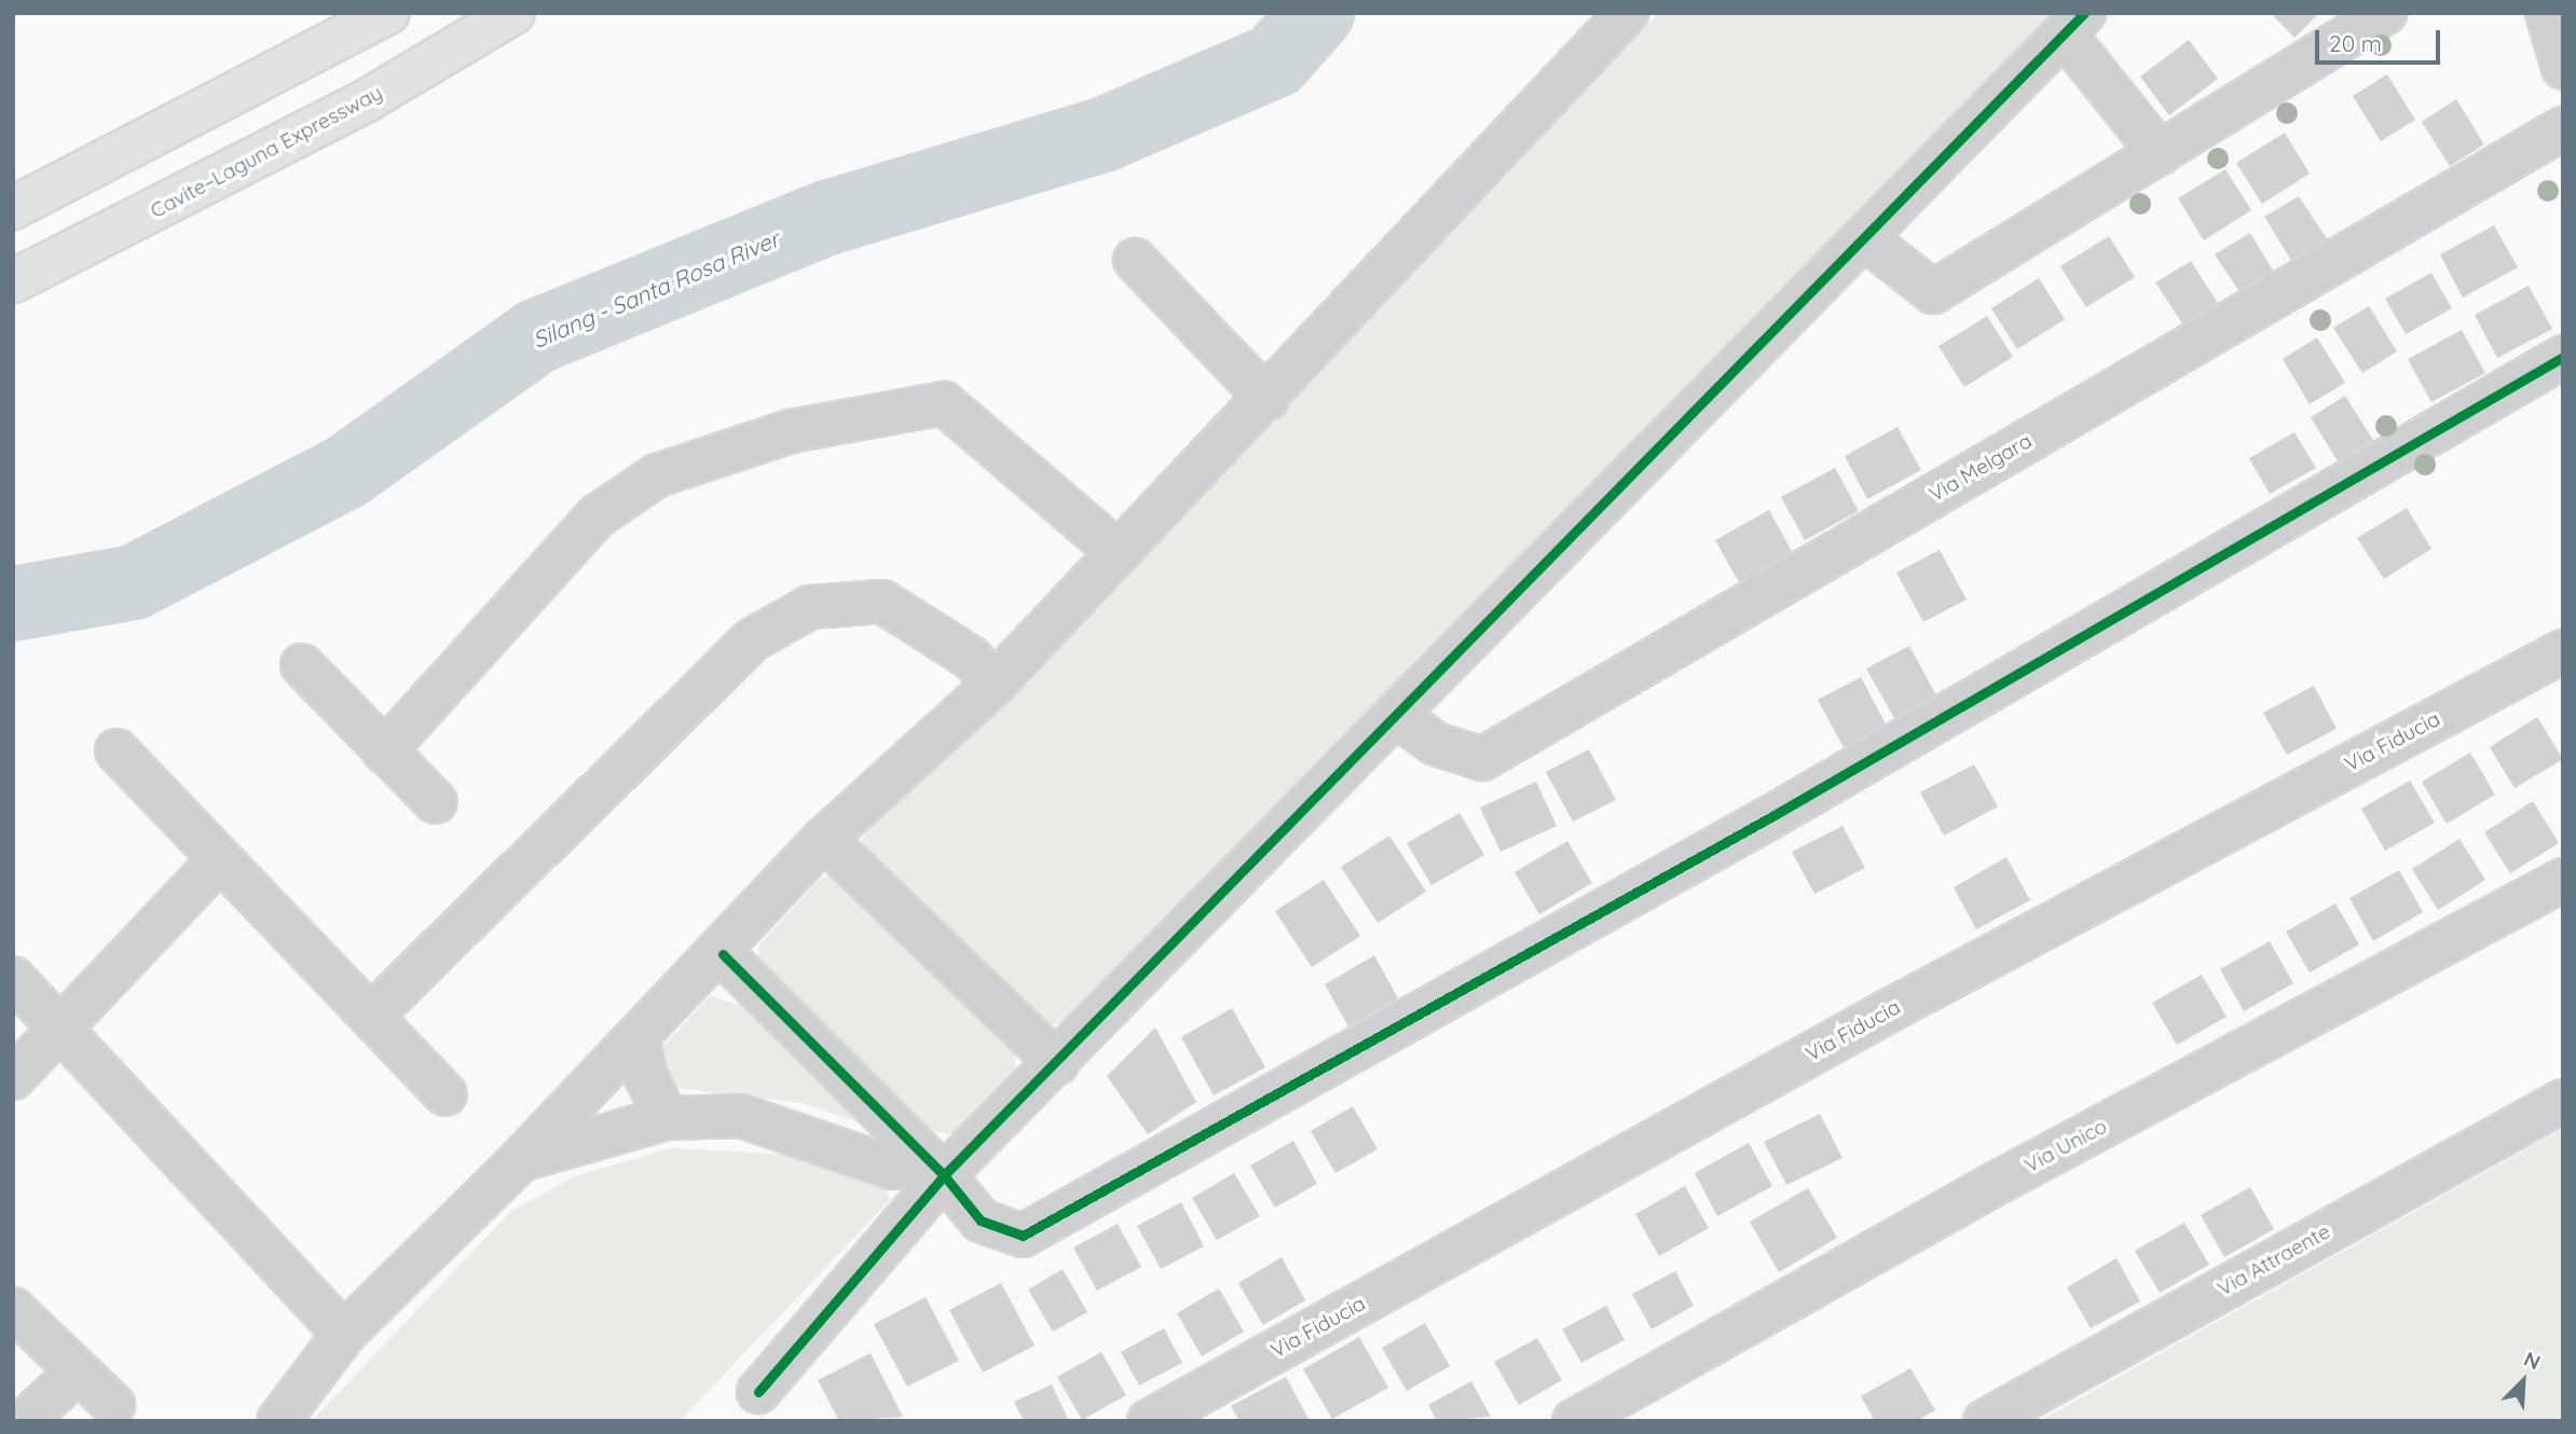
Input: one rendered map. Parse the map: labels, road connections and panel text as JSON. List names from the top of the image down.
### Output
{
  "streets": {
    "highway": ["Cavite–Laguna Expressway"],
    "street": [
      "Via Melgara",
      "Via Fiducia",
      "Via Unico",
      "Via Attraente"
    ]
  },
  "water": ["Silang - Santa Rosa River"],
  "scale_bar": "20 m",
  "north": "top right"
}
